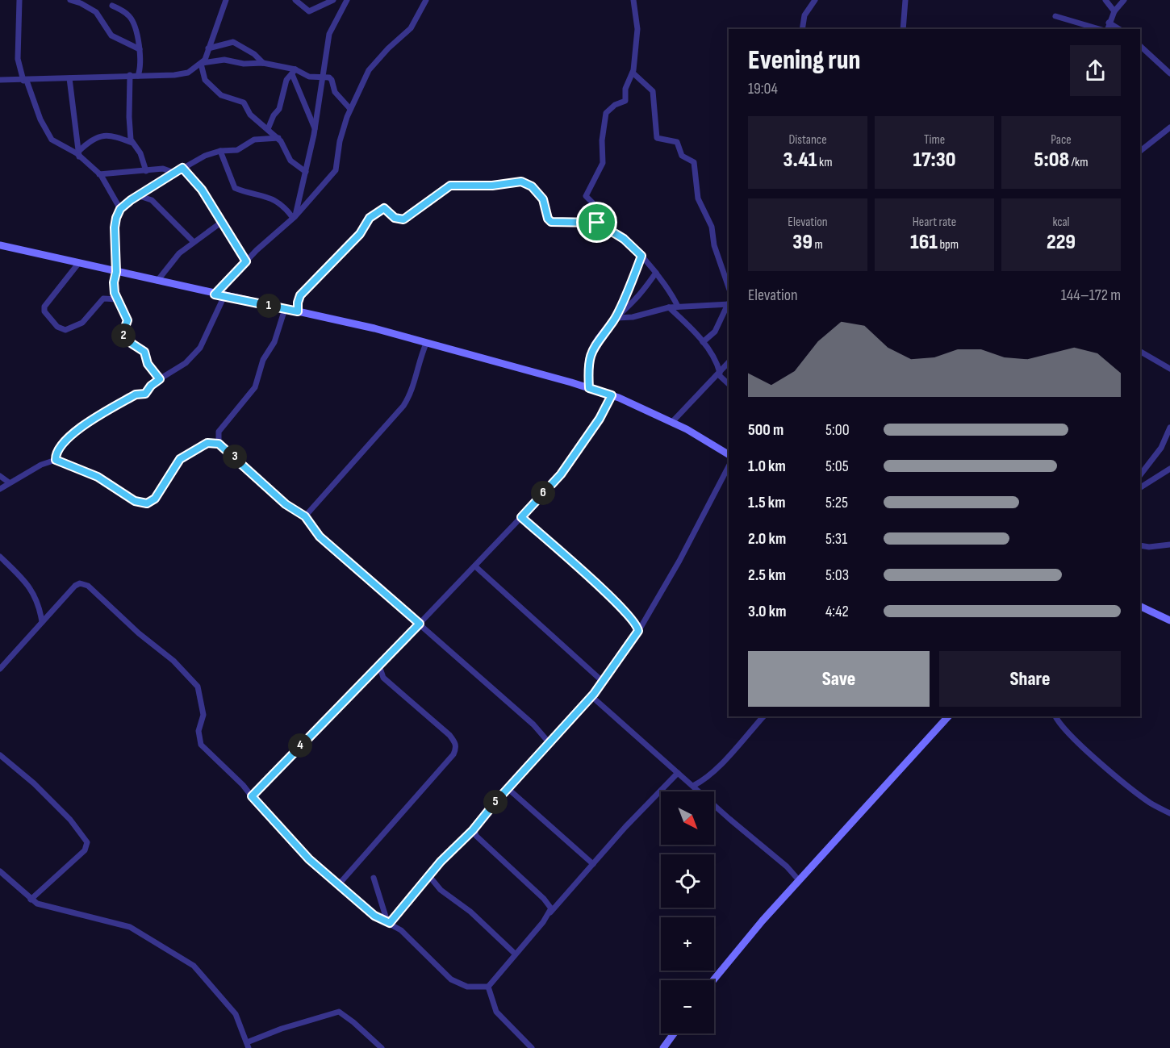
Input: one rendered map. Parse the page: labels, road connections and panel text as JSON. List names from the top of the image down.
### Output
{
  "north": "bottom right",
  "page": {
    "heading": ["Evening run", "19:04"],
    "stats": [
      ["Distance", "3.41 km"],
      ["Time", "17:30"],
      ["Pace", "5:08 /km"],
      ["Elevation", "39 m"],
      ["Heart rate", "161 bpm"],
      ["kcal", "229"]
    ],
    "chart": ["Elevation", "144–172 m"],
    "pins": [
      "1",
      "2",
      "3",
      "6",
      "4",
      "5"
    ],
    "list": [
      {
        "name": "500 m",
        "note": "5:00"
      },
      {
        "name": "1.0 km",
        "note": "5:05"
      },
      {
        "name": "1.5 km",
        "note": "5:25"
      },
      {
        "name": "2.0 km",
        "note": "5:31"
      },
      {
        "name": "2.5 km",
        "note": "5:03"
      },
      {
        "name": "3.0 km",
        "note": "4:42"
      }
    ],
    "buttons": ["Save", "Share"],
    "map_buttons": ["+", "−"]
  }
}
